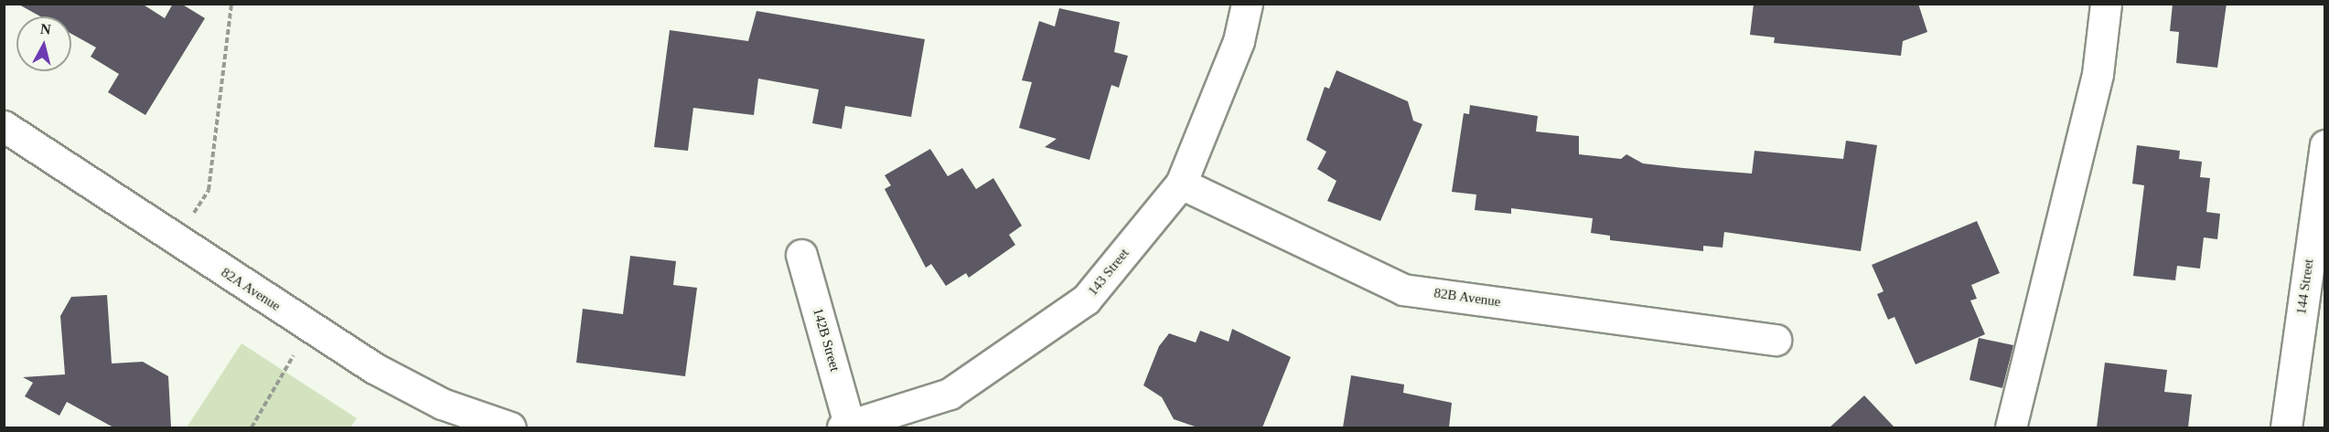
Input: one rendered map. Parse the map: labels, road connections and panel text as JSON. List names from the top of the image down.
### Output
{
  "streets": {
    "street": [
      "143 Street",
      "144 Street",
      "82A Avenue",
      "82B Avenue",
      "142B Street"
    ]
  },
  "crossings": [
    ["143 Street", "82B Avenue"],
    ["143 Street", "142B Street"]
  ],
  "north": "top"
}
